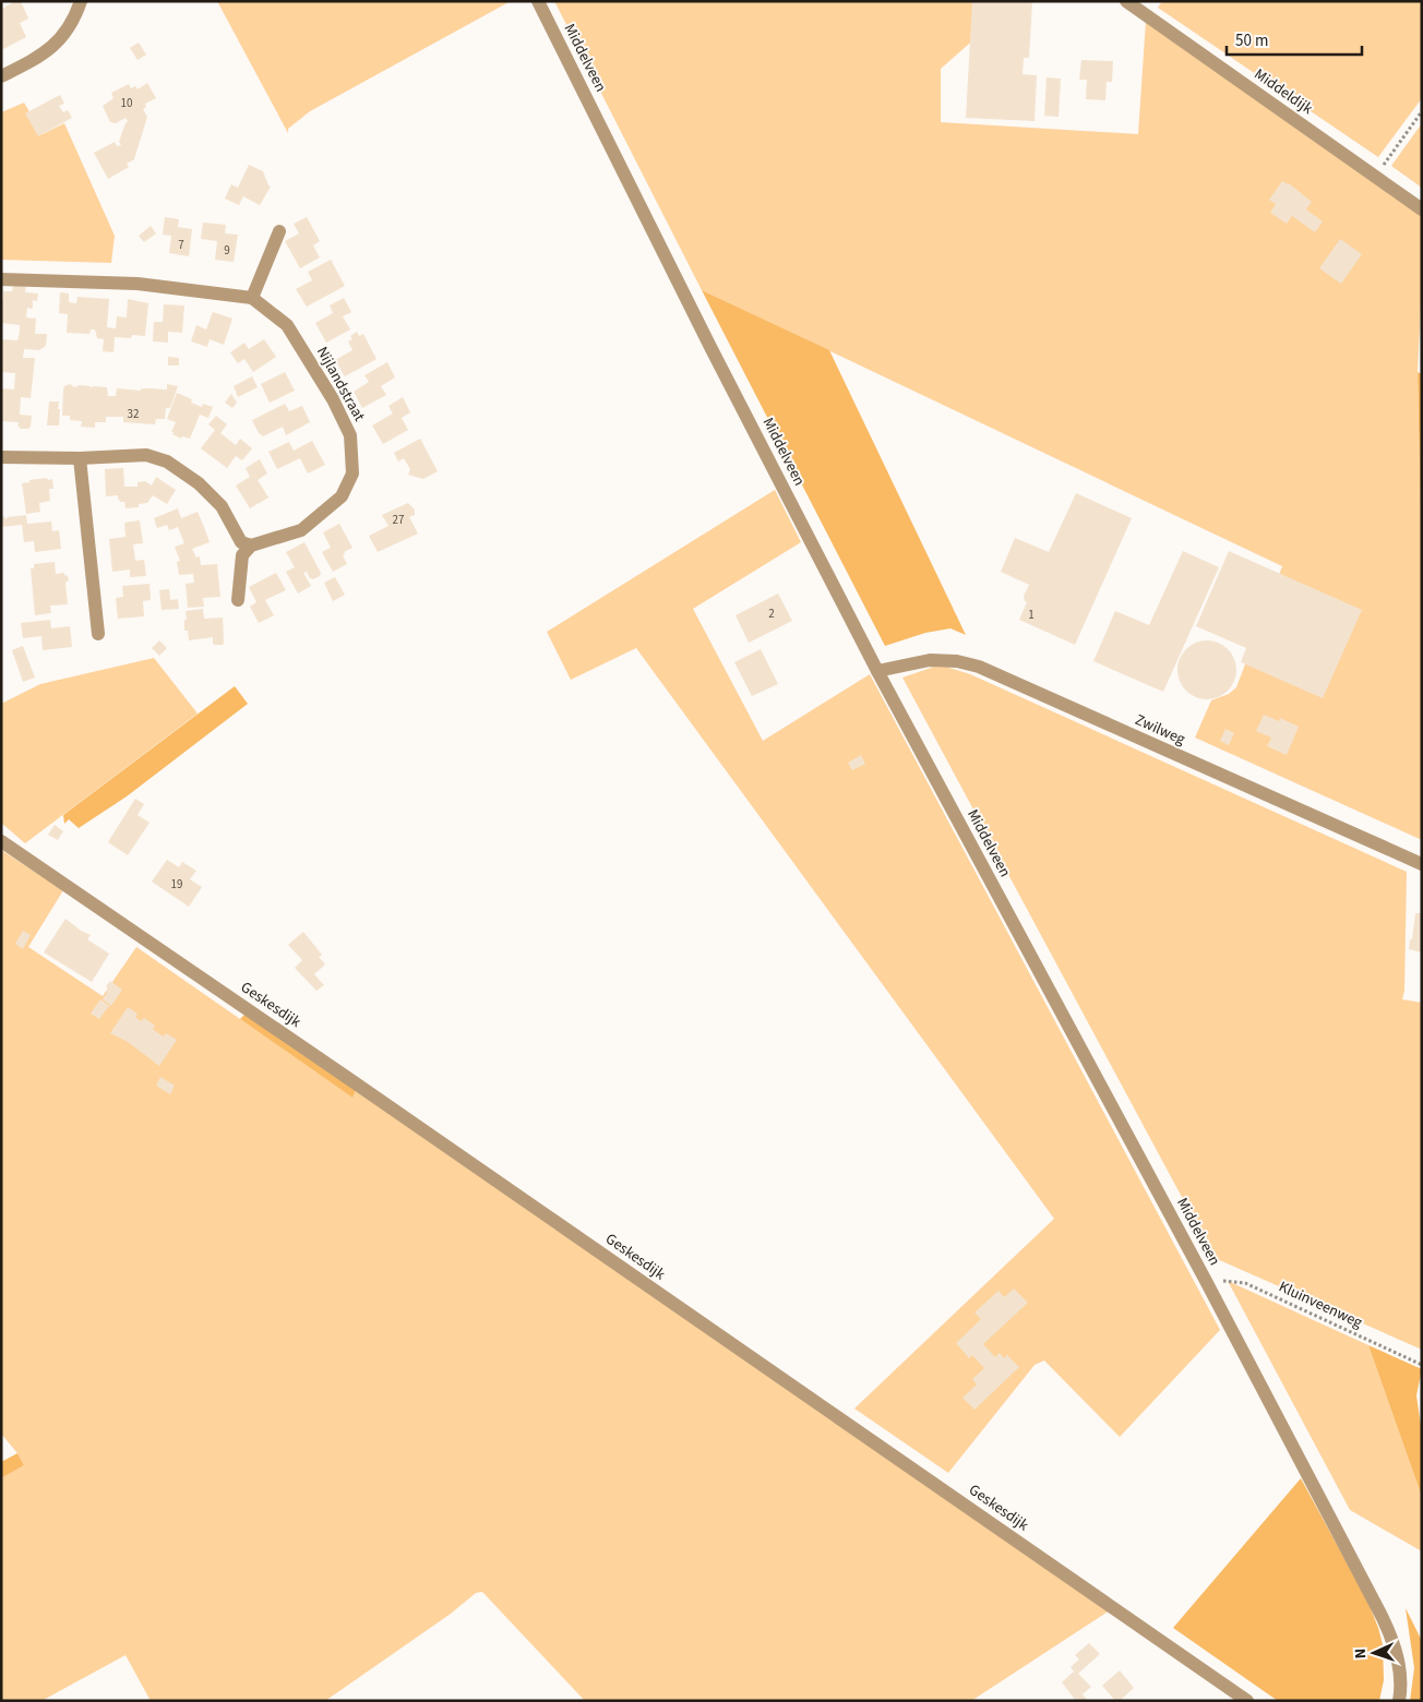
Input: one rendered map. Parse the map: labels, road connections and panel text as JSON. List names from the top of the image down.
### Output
{
  "streets": {
    "street": [
      "Middelveen",
      "Middeldijk",
      "Nijlandstraat",
      "Zwilweg",
      "Geskesdijk"
    ],
    "path": ["Kluinveenweg"]
  },
  "crossings": [
    ["Middelveen", "Zwilweg"],
    ["Middelveen", "Kluinveenweg"]
  ],
  "house_numbers": [
    "10",
    "7",
    "9",
    "32",
    "27",
    "2",
    "1",
    "19"
  ],
  "scale_bar": "50 m",
  "north": "left"
}
